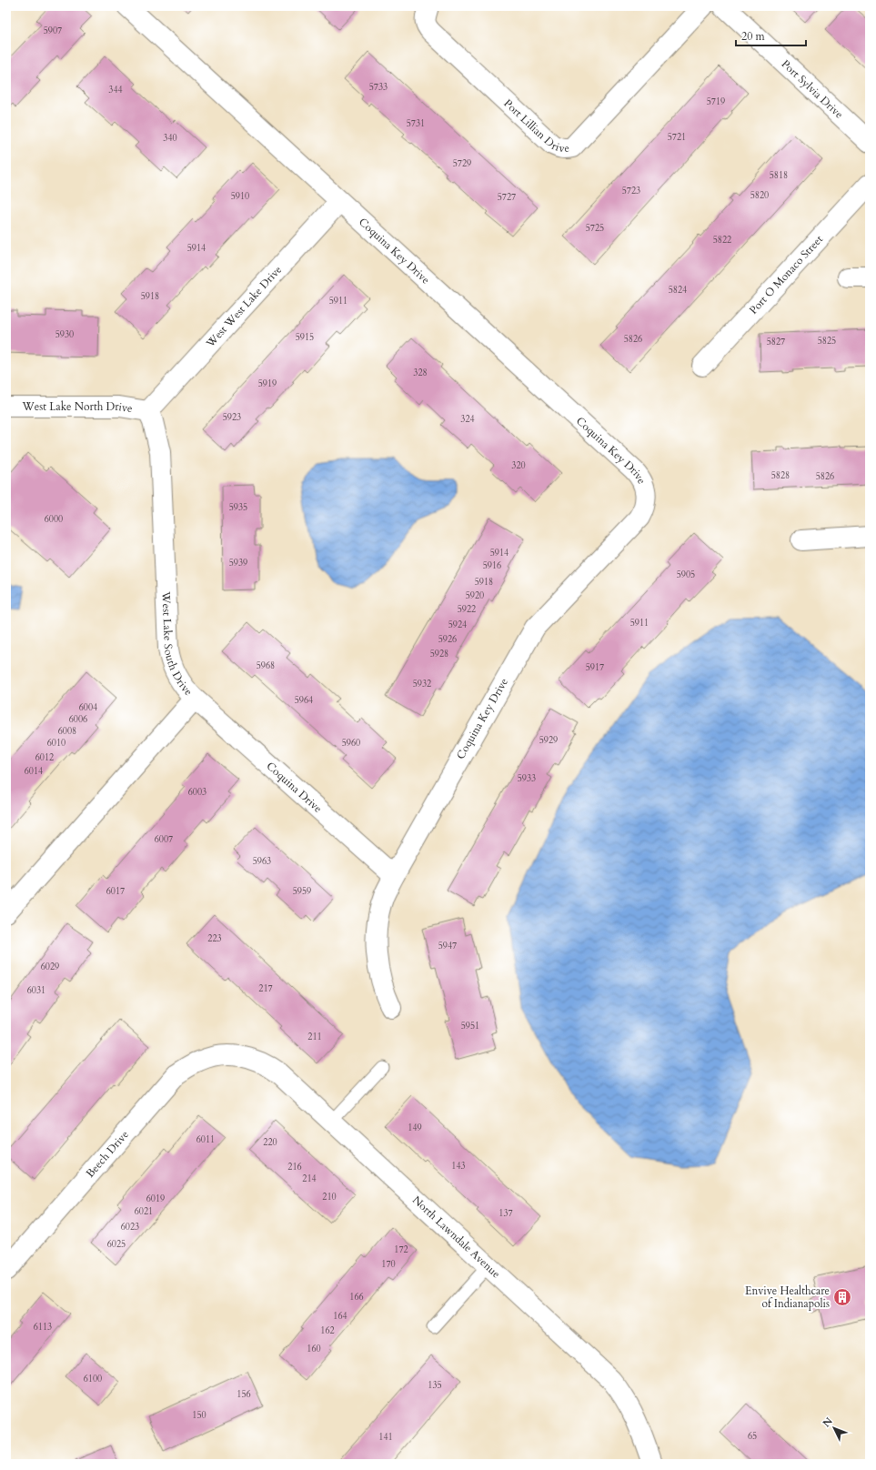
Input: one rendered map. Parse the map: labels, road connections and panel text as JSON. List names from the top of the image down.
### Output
{
  "streets": {
    "street": [
      "Port Sylvia Drive",
      "Port Lillian Drive",
      "Coquina Key Drive",
      "Port O Monaco Street",
      "West West Lake Drive",
      "West Lake North Drive",
      "West Lake South Drive",
      "Coquina Drive",
      "Beech Drive",
      "North Lawndale Avenue"
    ]
  },
  "crossings": [
    ["Coquina Key Drive", "West West Lake Drive"],
    ["Coquina Key Drive", "Coquina Drive"],
    ["West West Lake Drive", "West Lake North Drive"],
    ["West West Lake Drive", "West Lake South Drive"],
    ["West Lake North Drive", "West Lake South Drive"],
    ["West Lake South Drive", "Coquina Drive"],
    ["Beech Drive", "North Lawndale Avenue"]
  ],
  "places": {
    "building": ["Envive Healthcare of Indianapolis"]
  },
  "house_numbers": [
    "5907",
    "5733",
    "344",
    "5719",
    "5731",
    "5721",
    "340",
    "5729",
    "5818",
    "5723",
    "5820",
    "5910",
    "5727",
    "5725",
    "5822",
    "5914",
    "5824",
    "5918",
    "5911",
    "5930",
    "5915",
    "5826",
    "5825",
    "5827",
    "328",
    "5919",
    "5923",
    "324",
    "320",
    "5828",
    "5826",
    "5935",
    "6000",
    "5914",
    "5939",
    "5916",
    "5905",
    "5918",
    "5920",
    "5922",
    "5911",
    "5924",
    "5926",
    "5928",
    "5968",
    "5917",
    "5932",
    "5964",
    "6004",
    "6006",
    "6008",
    "5929",
    "6010",
    "5960",
    "6012",
    "6014",
    "5933",
    "6003",
    "6007",
    "5963",
    "6017",
    "5959",
    "223",
    "5947",
    "6029",
    "217",
    "6031",
    "5951",
    "211",
    "149",
    "6011",
    "220",
    "143",
    "216",
    "214",
    "210",
    "6019",
    "6021",
    "137",
    "6023",
    "6025",
    "172",
    "170",
    "166",
    "164",
    "6113",
    "162",
    "160",
    "6100",
    "135",
    "156",
    "150",
    "65",
    "141"
  ],
  "scale_bar": "20 m",
  "north": "top left"
}
